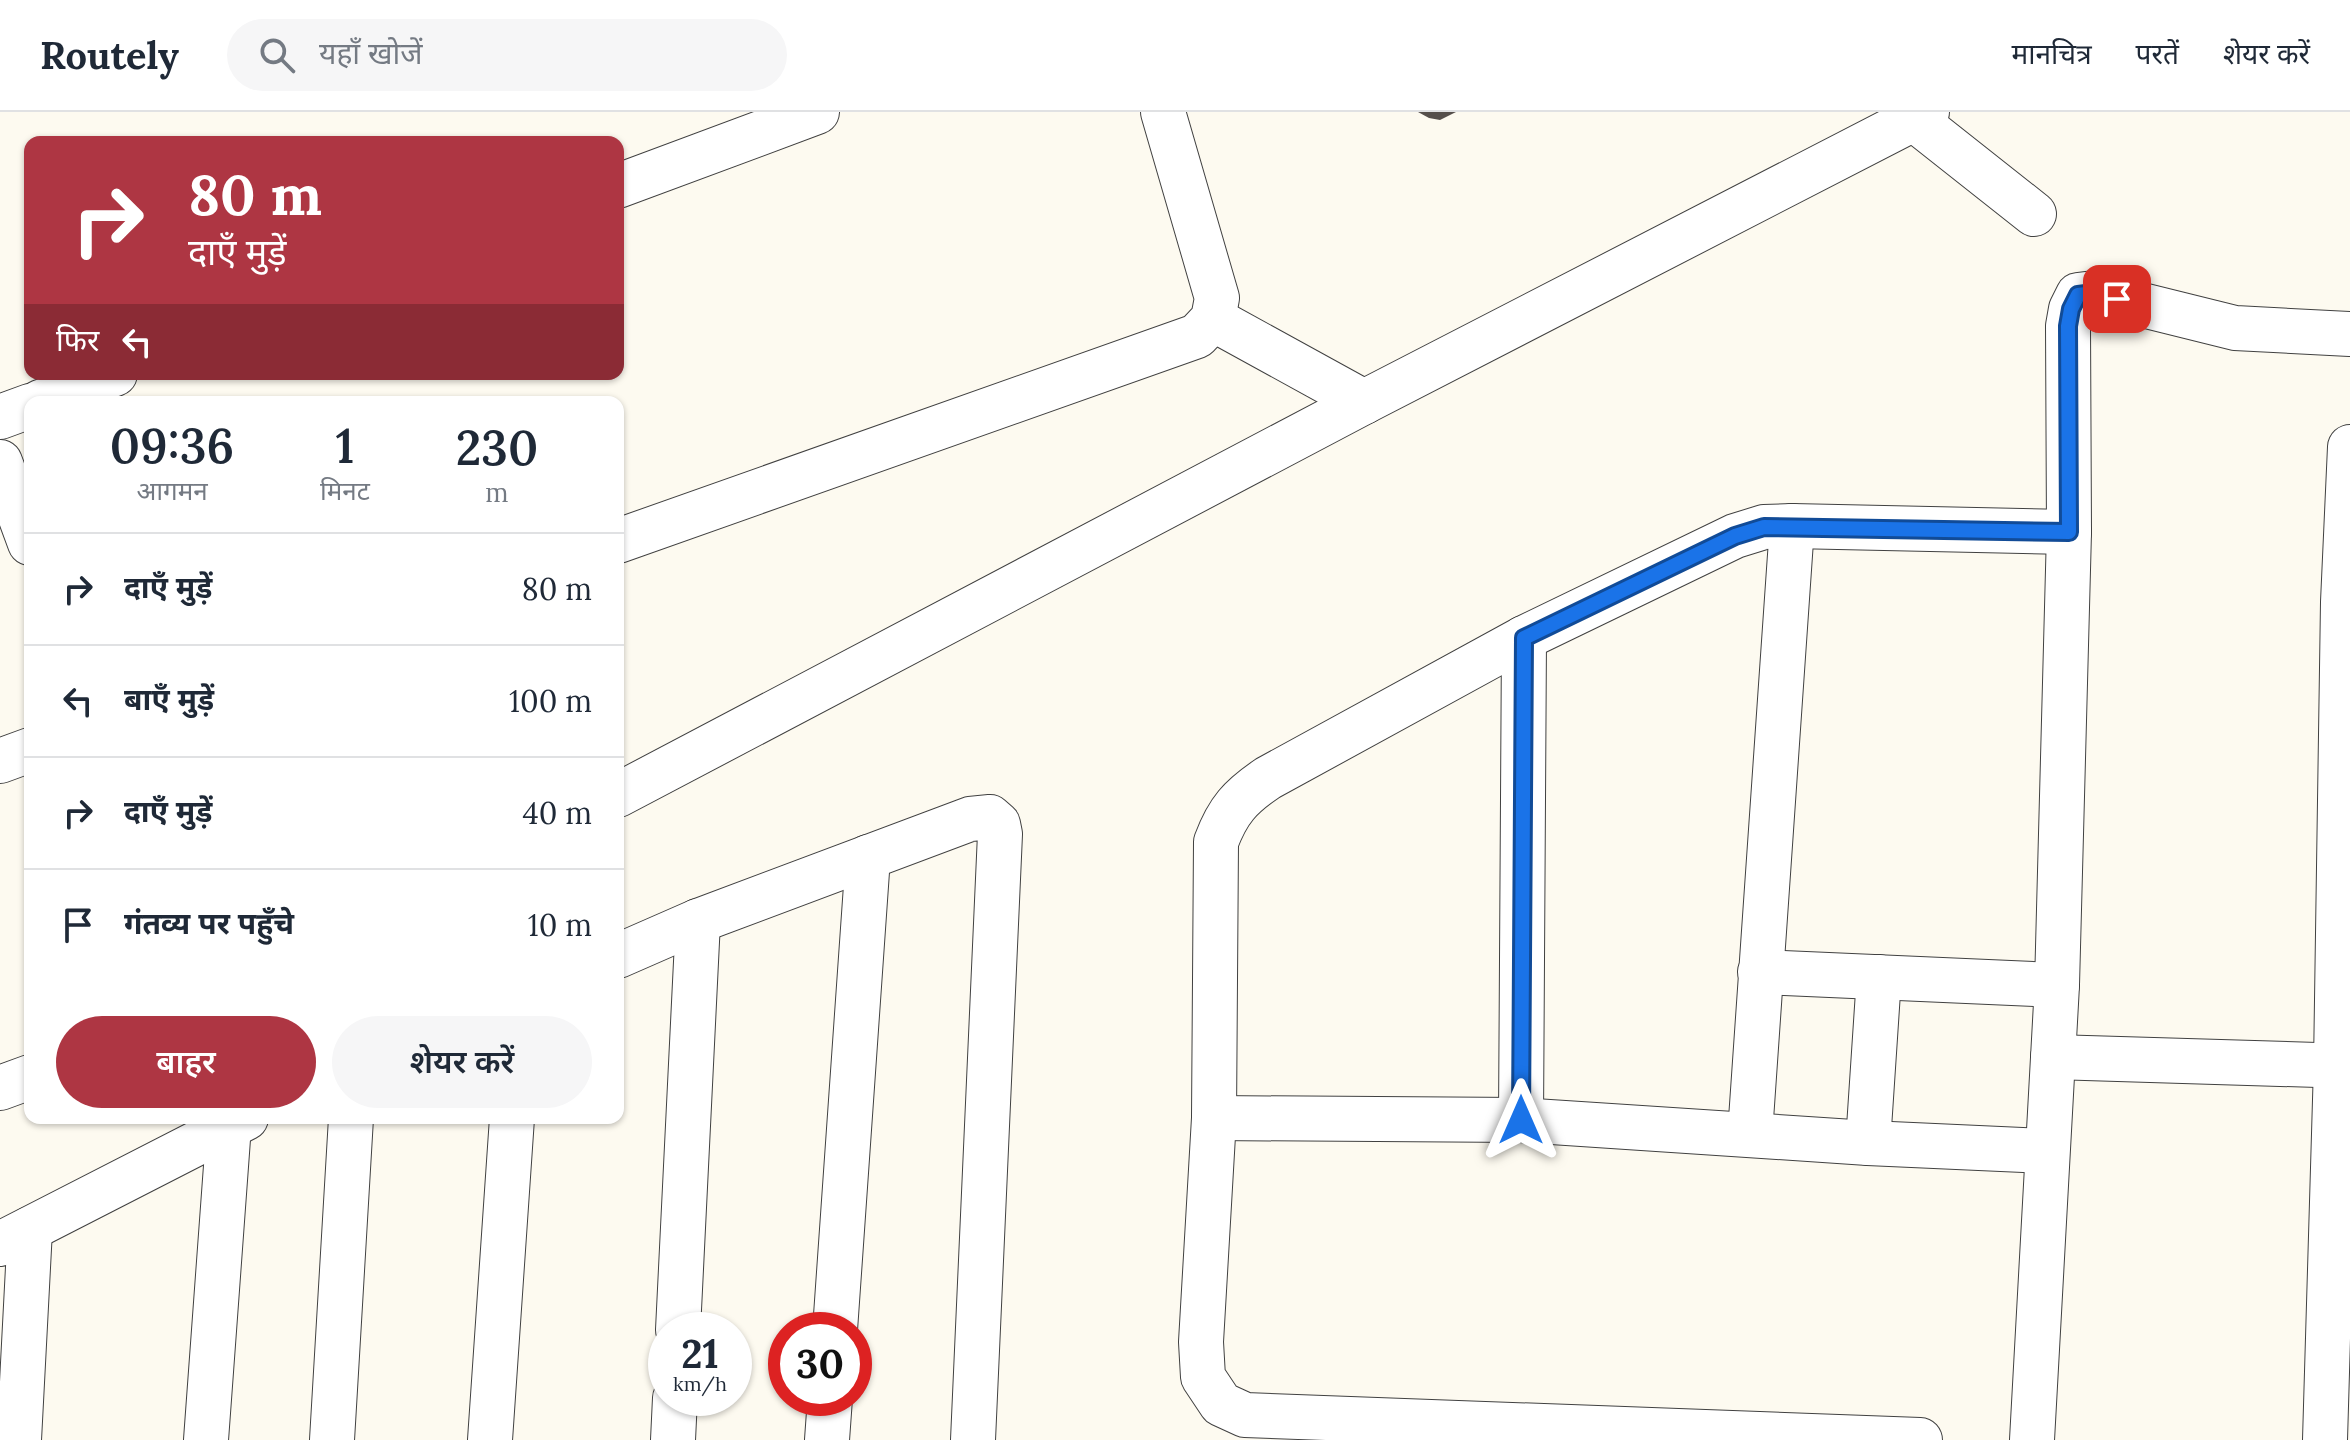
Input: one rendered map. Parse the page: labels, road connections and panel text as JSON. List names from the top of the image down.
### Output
{
  "page": {
    "header": "Routely",
    "search": "यहाँ खोजें",
    "nav": ["मानचित्र", "परतें", "शेयर करें"],
    "turn": ["80 m", "दाएँ मुड़ें"],
    "then": "फिर",
    "eta": [
      "09:36",
      "आगमन",
      "1",
      "मिनट",
      "230",
      "m"
    ],
    "list": [
      {
        "name": "दाएँ मुड़ें",
        "value": "80 m"
      },
      {
        "name": "बाएँ मुड़ें",
        "value": "100 m"
      },
      {
        "name": "दाएँ मुड़ें",
        "value": "40 m"
      },
      {
        "name": "गंतव्य पर पहुँचे",
        "value": "10 m"
      }
    ],
    "buttons": ["बाहर", "शेयर करें"],
    "speed": "21 km/h",
    "limit": "30"
  }
}
